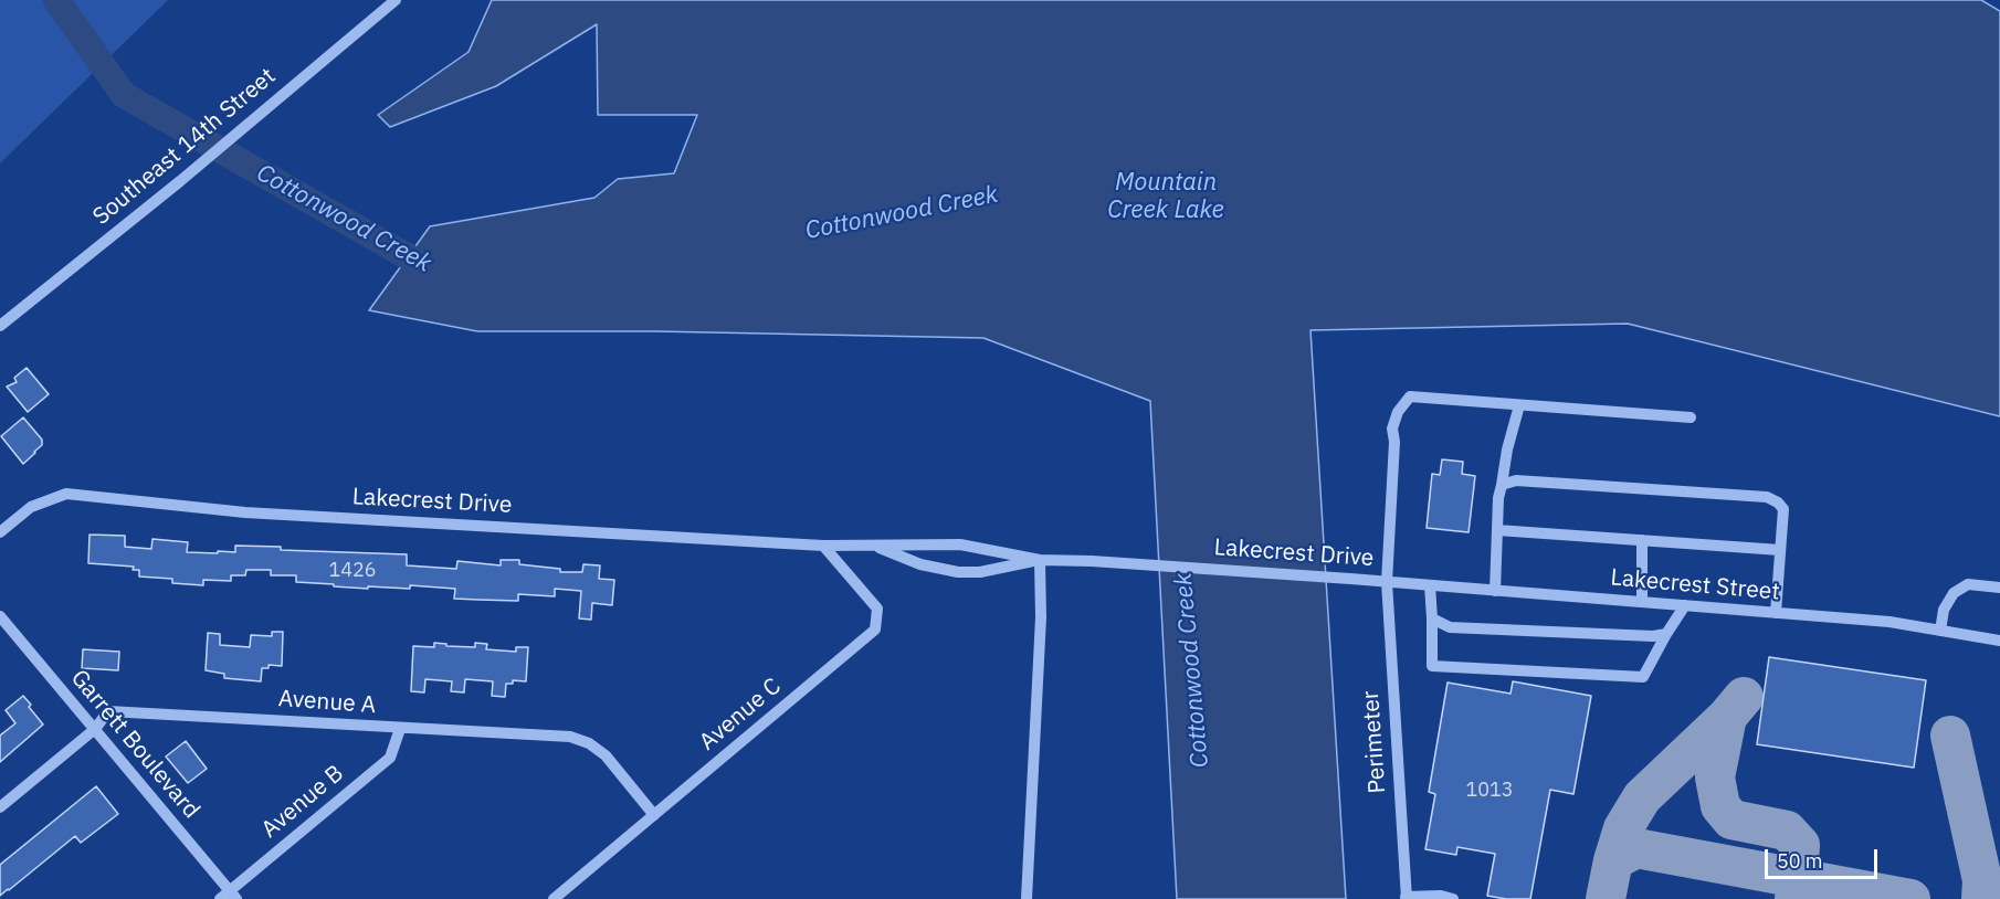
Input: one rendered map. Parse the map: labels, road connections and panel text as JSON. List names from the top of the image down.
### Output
{
  "streets": {
    "street": [
      "Southeast 14th Street",
      "Lakecrest Drive",
      "Lakecrest Street",
      "Avenue A",
      "Avenue C",
      "Perimeter",
      "Garrett Boulevard",
      "Avenue B"
    ]
  },
  "crossings": [
    ["Lakecrest Drive", "Lakecrest Street"],
    ["Lakecrest Drive", "Avenue C"],
    ["Lakecrest Drive", "Perimeter"],
    ["Lakecrest Street", "Perimeter"],
    ["Avenue A", "Avenue C"],
    ["Avenue A", "Garrett Boulevard"],
    ["Avenue A", "Avenue B"],
    ["Garrett Boulevard", "Avenue B"]
  ],
  "water": ["Mountain Creek Lake", "Cottonwood Creek"],
  "house_numbers": ["1426", "1013"],
  "scale_bar": "50 m"
}
